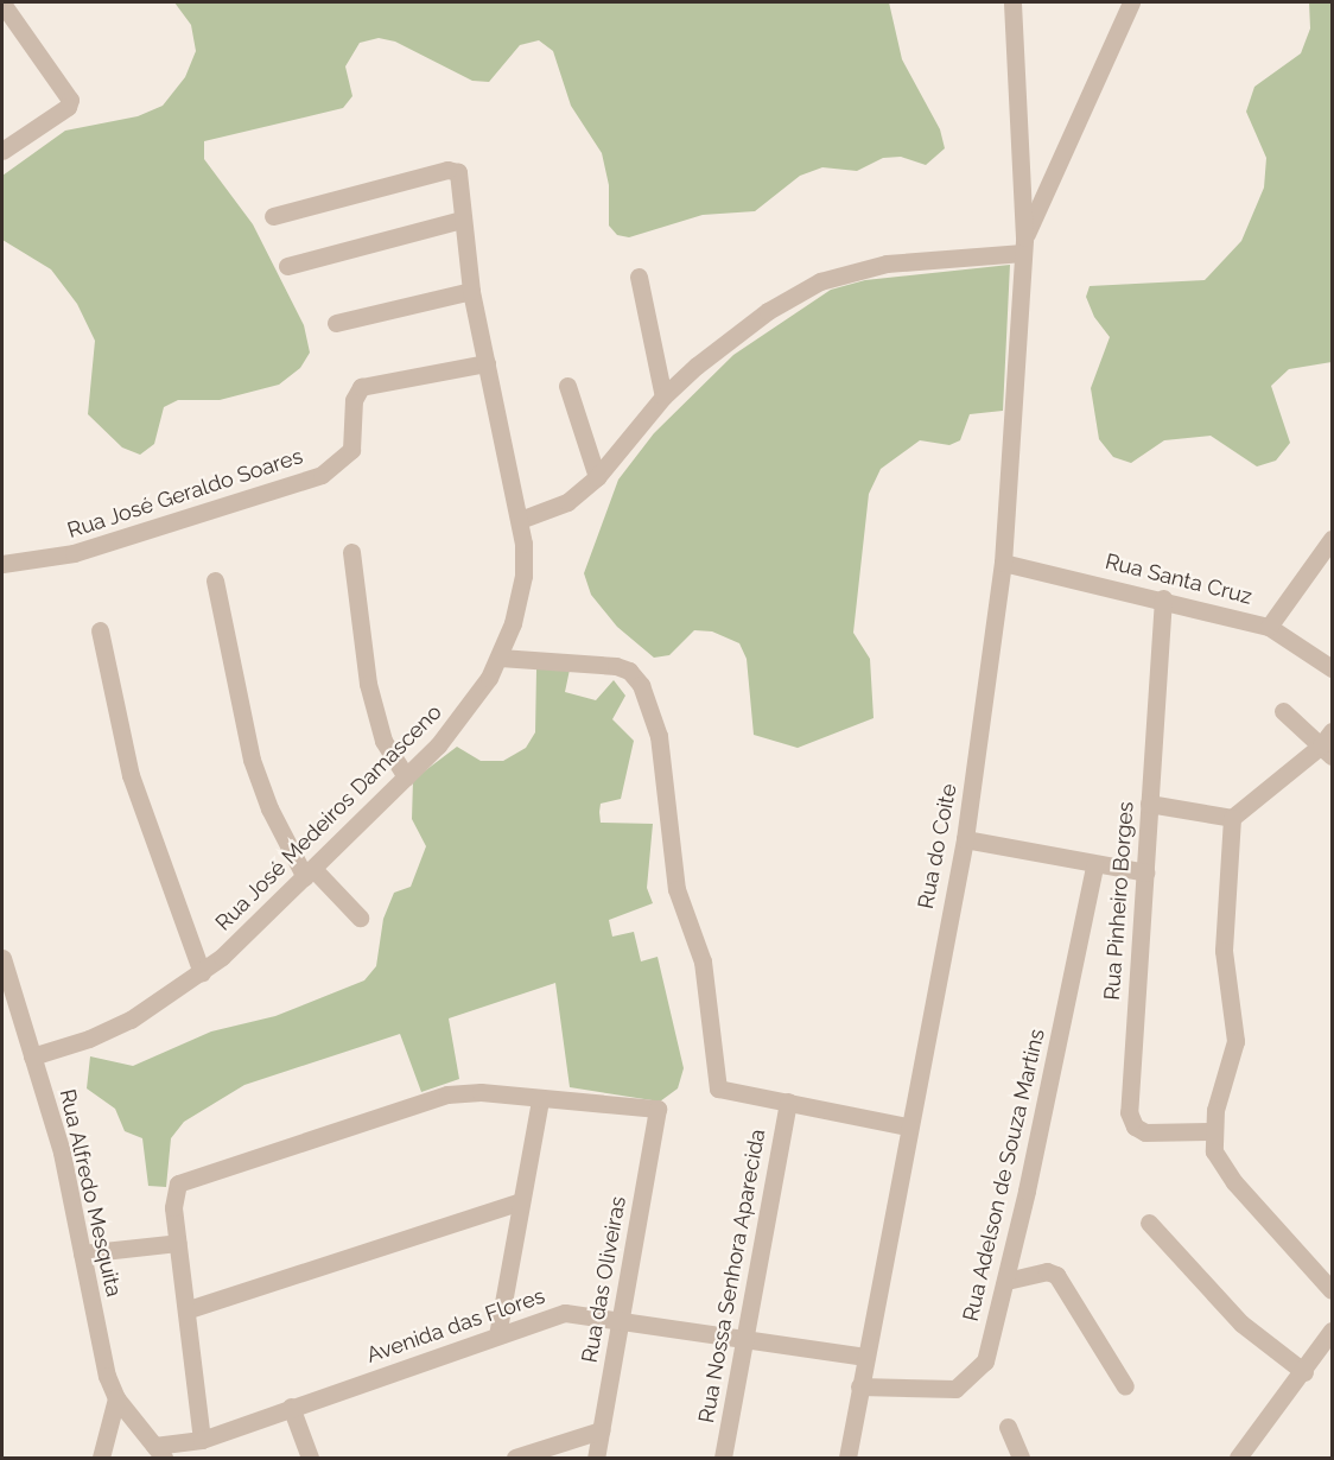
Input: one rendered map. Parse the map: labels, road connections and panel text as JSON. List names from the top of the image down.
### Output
{
  "streets": {
    "street": [
      "Rua José Geraldo Soares",
      "Rua Santa Cruz",
      "Rua José Medeiros Damasceno",
      "Rua do Coite",
      "Rua Pinheiro Borges",
      "Rua Adelson de Souza Martins",
      "Rua Alfredo Mesquita",
      "Rua Nossa Senhora Aparecida",
      "Rua das Oliveiras",
      "Avenida das Flores"
    ]
  },
  "crossings": [
    ["Rua José Geraldo Soares", "Rua José Medeiros Damasceno"],
    ["Rua Santa Cruz", "Rua do Coite"],
    ["Rua Santa Cruz", "Rua Pinheiro Borges"],
    ["Rua José Medeiros Damasceno", "Rua Alfredo Mesquita"],
    ["Rua do Coite", "Rua Adelson de Souza Martins"],
    ["Rua do Coite", "Avenida das Flores"],
    ["Rua Nossa Senhora Aparecida", "Avenida das Flores"],
    ["Rua das Oliveiras", "Avenida das Flores"]
  ]
}
